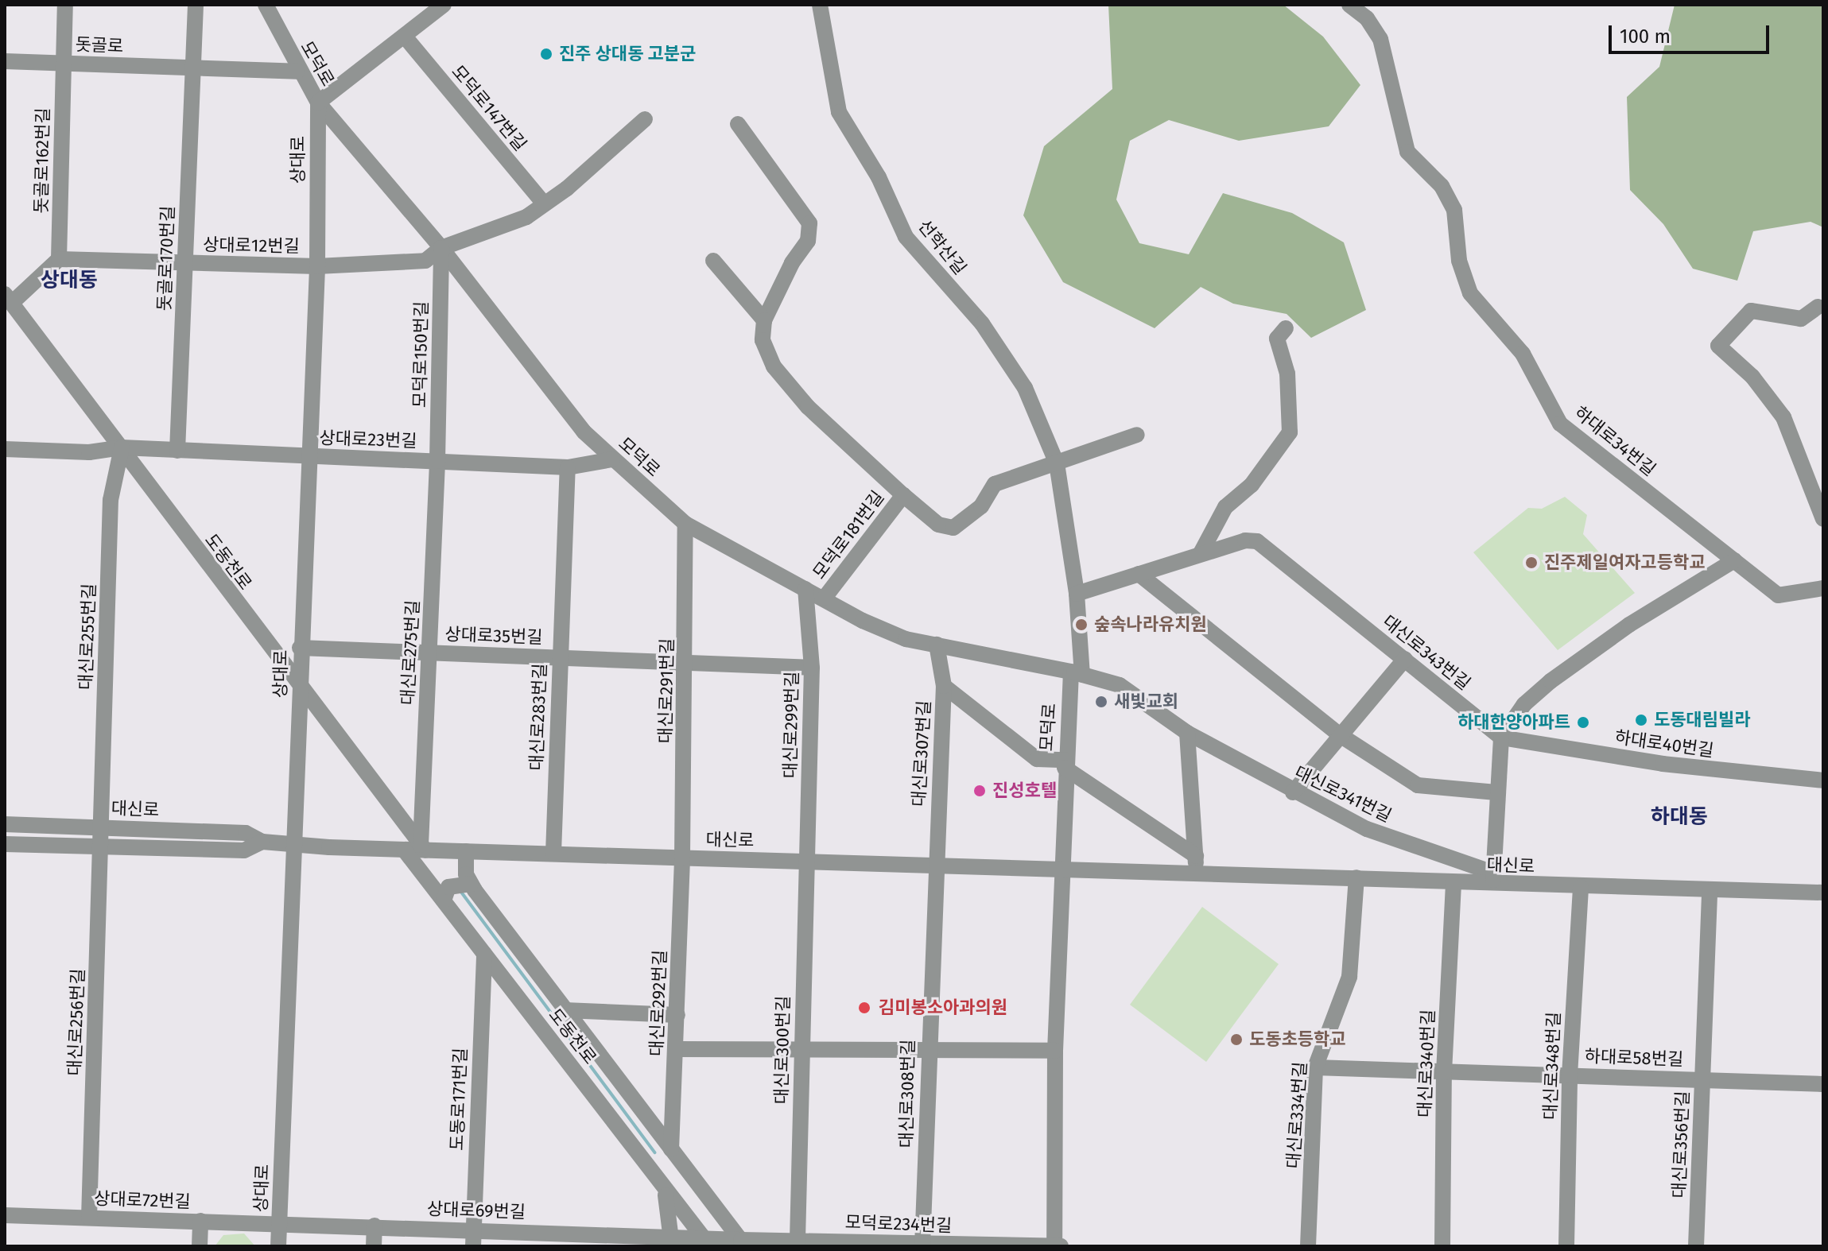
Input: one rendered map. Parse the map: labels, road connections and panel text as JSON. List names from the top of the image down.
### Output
{
  "streets": {
    "street": [
      "돗골로",
      "모덕로",
      "모덕로147번길",
      "상대로",
      "돗골로162번길",
      "상대로12번길",
      "선학산길",
      "돗골로170번길",
      "모덕로150번길",
      "상대로23번길",
      "하대로34번길",
      "모덕로181번길",
      "도동천로",
      "상대로35번길",
      "대신로255번길",
      "대신로275번길",
      "대신로343번길",
      "대신로291번길",
      "대신로283번길",
      "대신로299번길",
      "하대로40번길",
      "대신로307번길",
      "대신로341번길",
      "대신로",
      "대신로292번길",
      "대신로256번길",
      "대신로300번길",
      "하대로58번길",
      "대신로340번길",
      "대신로348번길",
      "대신로308번길",
      "도동로171번길",
      "대신로334번길",
      "대신로356번길",
      "상대로72번길",
      "상대로69번길",
      "모덕로234번길"
    ]
  },
  "crossings": [
    ["돗골로", "모덕로"],
    ["돗골로", "돗골로162번길"],
    ["돗골로", "돗골로170번길"],
    ["모덕로", "상대로"],
    ["모덕로", "상대로12번길"],
    ["모덕로", "선학산길"],
    ["모덕로", "모덕로150번길"],
    ["모덕로", "상대로23번길"],
    ["모덕로", "모덕로181번길"],
    ["모덕로", "대신로291번길"],
    ["모덕로", "대신로299번길"],
    ["모덕로", "대신로307번길"],
    ["모덕로", "대신로341번길"],
    ["모덕로", "대신로"],
    ["모덕로", "모덕로234번길"],
    ["상대로", "상대로12번길"],
    ["상대로", "상대로23번길"],
    ["상대로", "도동천로"],
    ["상대로", "상대로35번길"],
    ["상대로", "대신로"],
    ["상대로", "상대로72번길"],
    ["상대로", "상대로69번길"],
    ["돗골로162번길", "상대로12번길"],
    ["상대로12번길", "돗골로170번길"],
    ["상대로12번길", "모덕로150번길"],
    ["선학산길", "모덕로181번길"],
    ["선학산길", "대신로341번길"],
    ["돗골로170번길", "상대로23번길"],
    ["모덕로150번길", "상대로23번길"],
    ["모덕로150번길", "대신로275번길"],
    ["상대로23번길", "도동천로"],
    ["상대로23번길", "대신로255번길"],
    ["상대로23번길", "대신로275번길"],
    ["상대로23번길", "대신로283번길"],
    ["도동천로", "대신로255번길"],
    ["도동천로", "대신로275번길"],
    ["도동천로", "대신로"],
    ["도동천로", "대신로292번길"],
    ["도동천로", "도동로171번길"],
    ["도동천로", "상대로69번길"],
    ["도동천로", "모덕로234번길"],
    ["상대로35번길", "대신로275번길"],
    ["상대로35번길", "대신로291번길"],
    ["상대로35번길", "대신로283번길"],
    ["상대로35번길", "대신로299번길"],
    ["대신로255번길", "대신로"],
    ["대신로255번길", "대신로256번길"],
    ["대신로275번길", "대신로"],
    ["대신로343번길", "하대로40번길"],
    ["대신로291번길", "대신로"],
    ["대신로291번길", "대신로292번길"],
    ["대신로283번길", "대신로"],
    ["대신로299번길", "대신로"],
    ["대신로299번길", "대신로300번길"],
    ["대신로307번길", "대신로"],
    ["대신로307번길", "대신로308번길"],
    ["대신로341번길", "대신로"],
    ["대신로", "대신로292번길"],
    ["대신로", "대신로256번길"],
    ["대신로", "대신로300번길"],
    ["대신로", "대신로340번길"],
    ["대신로", "대신로348번길"],
    ["대신로", "대신로308번길"],
    ["대신로", "대신로334번길"],
    ["대신로", "대신로356번길"],
    ["대신로256번길", "상대로72번길"],
    ["대신로300번길", "모덕로234번길"],
    ["하대로58번길", "대신로340번길"],
    ["하대로58번길", "대신로348번길"],
    ["하대로58번길", "대신로334번길"],
    ["하대로58번길", "대신로356번길"],
    ["대신로308번길", "모덕로234번길"],
    ["도동로171번길", "상대로69번길"],
    ["상대로72번길", "상대로69번길"],
    ["상대로69번길", "모덕로234번길"]
  ],
  "districts": ["상대동", "하대동"],
  "places": [
    "진주 상대동 고분군",
    "진주제일여자고등학교",
    "숲속나라유치원",
    "새빛교회",
    "도동대림빌라",
    "하대한양아파트",
    "진성호텔",
    "김미봉소아과의원",
    "도동초등학교"
  ],
  "scale_bar": "100 m"
}
